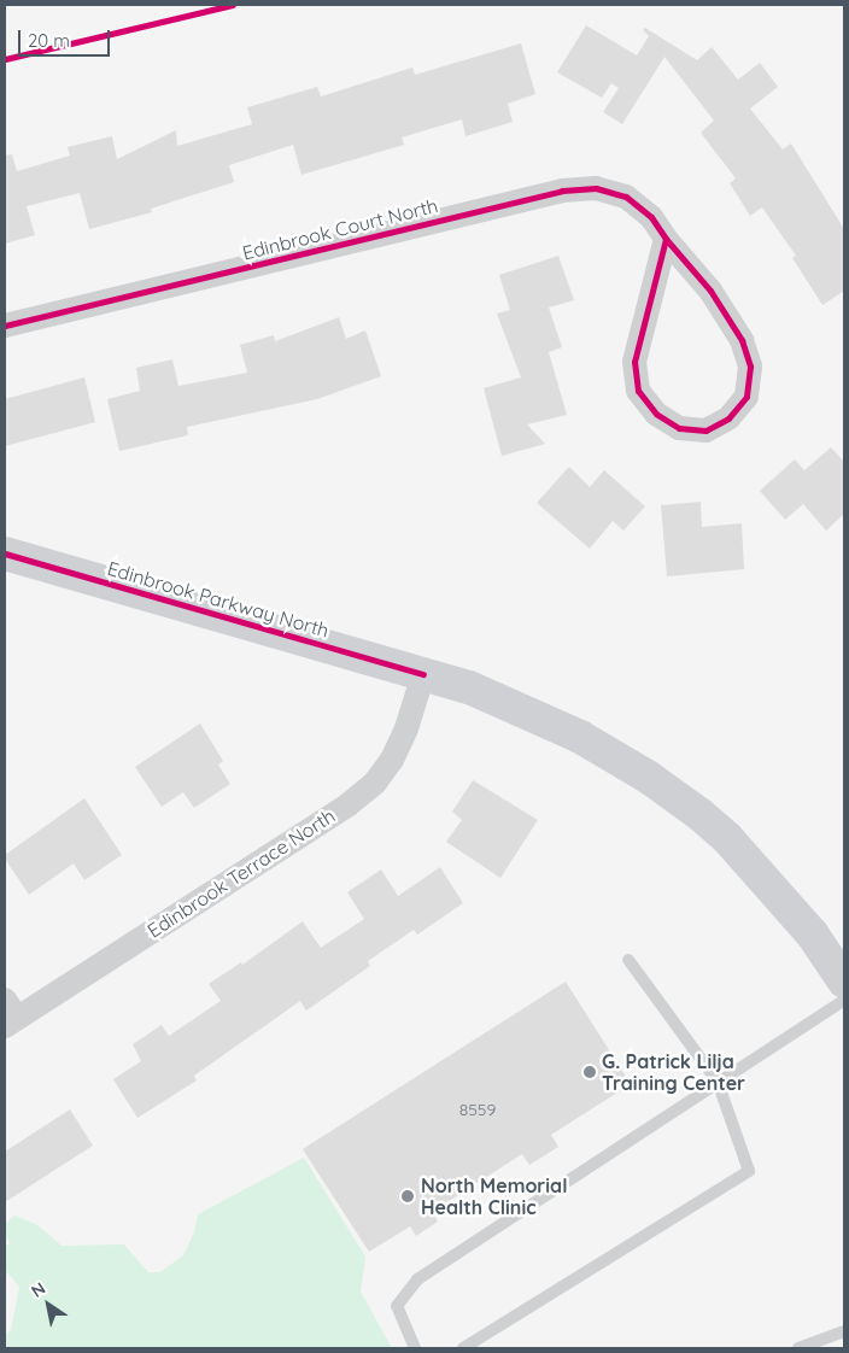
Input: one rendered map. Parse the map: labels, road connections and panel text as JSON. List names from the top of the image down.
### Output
{
  "streets": {
    "street": ["Edinbrook Court North", "Edinbrook Parkway North", "Edinbrook Terrace North"]
  },
  "crossings": [
    ["Edinbrook Parkway North", "Edinbrook Terrace North"]
  ],
  "places": ["G. Patrick Lilja Training Center", "North Memorial Health Clinic"],
  "house_numbers": ["8559"],
  "scale_bar": "20 m",
  "north": "top left"
}
